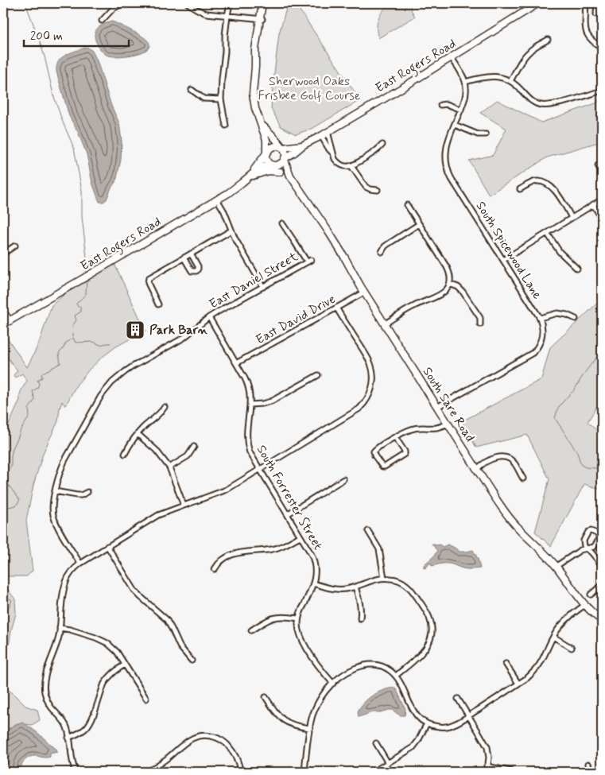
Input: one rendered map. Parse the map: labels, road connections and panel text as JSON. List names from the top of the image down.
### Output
{
  "streets": {
    "main road": ["East Rogers Road", "South Sare Road"],
    "street": [
      "South Spicewood Lane",
      "East Daniel Street",
      "East David Drive",
      "South Forrester Street"
    ]
  },
  "crossings": [
    ["East Rogers Road", "South Sare Road"],
    ["South Spicewood Lane", "South Sare Road"],
    ["East Daniel Street", "South Forrester Street"],
    ["East David Drive", "South Sare Road"],
    ["East David Drive", "South Forrester Street"]
  ],
  "parks": ["Sherwood Oaks Frisbee Golf Course"],
  "places": {
    "building": ["Park Barn"]
  },
  "scale_bar": "200 m"
}
